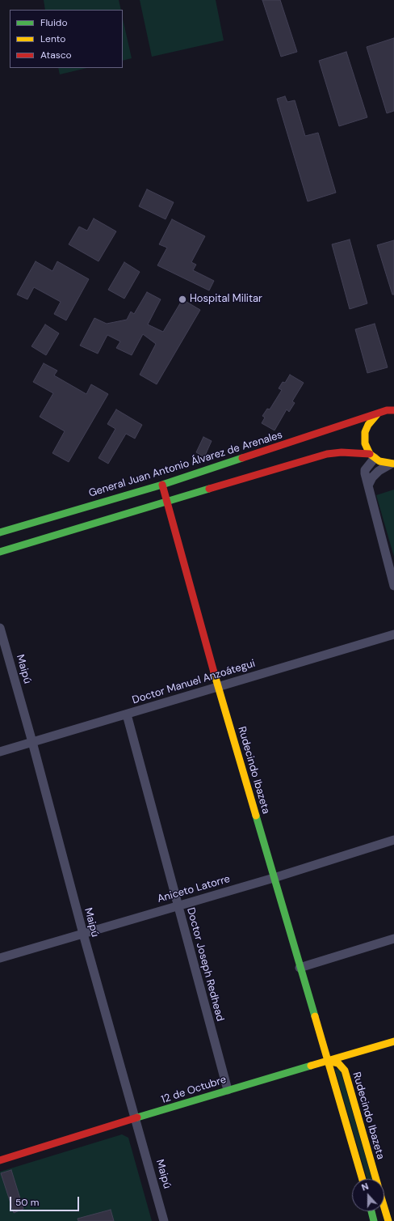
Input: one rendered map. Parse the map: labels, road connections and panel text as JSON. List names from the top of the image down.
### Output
{
  "streets": {
    "street": [
      "General Juan Antonio Álvarez de Arenales",
      "Maipú",
      "Doctor Manuel Anzoátegui",
      "Rudecindo Ibazeta",
      "Aniceto Latorre",
      "Doctor Joseph Redhead",
      "12 de Octubre"
    ]
  },
  "crossings": [
    ["General Juan Antonio Álvarez de Arenales", "Rudecindo Ibazeta"],
    ["Maipú", "Doctor Manuel Anzoátegui"],
    ["Maipú", "Aniceto Latorre"],
    ["Maipú", "12 de Octubre"],
    ["Doctor Manuel Anzoátegui", "Rudecindo Ibazeta"],
    ["Doctor Manuel Anzoátegui", "Doctor Joseph Redhead"],
    ["Rudecindo Ibazeta", "Aniceto Latorre"],
    ["Rudecindo Ibazeta", "12 de Octubre"],
    ["Aniceto Latorre", "Doctor Joseph Redhead"],
    ["Doctor Joseph Redhead", "12 de Octubre"]
  ],
  "places": ["Hospital Militar"],
  "legend": ["Fluido", "Lento", "Atasco"],
  "scale_bar": "50 m",
  "north": "top"
}
